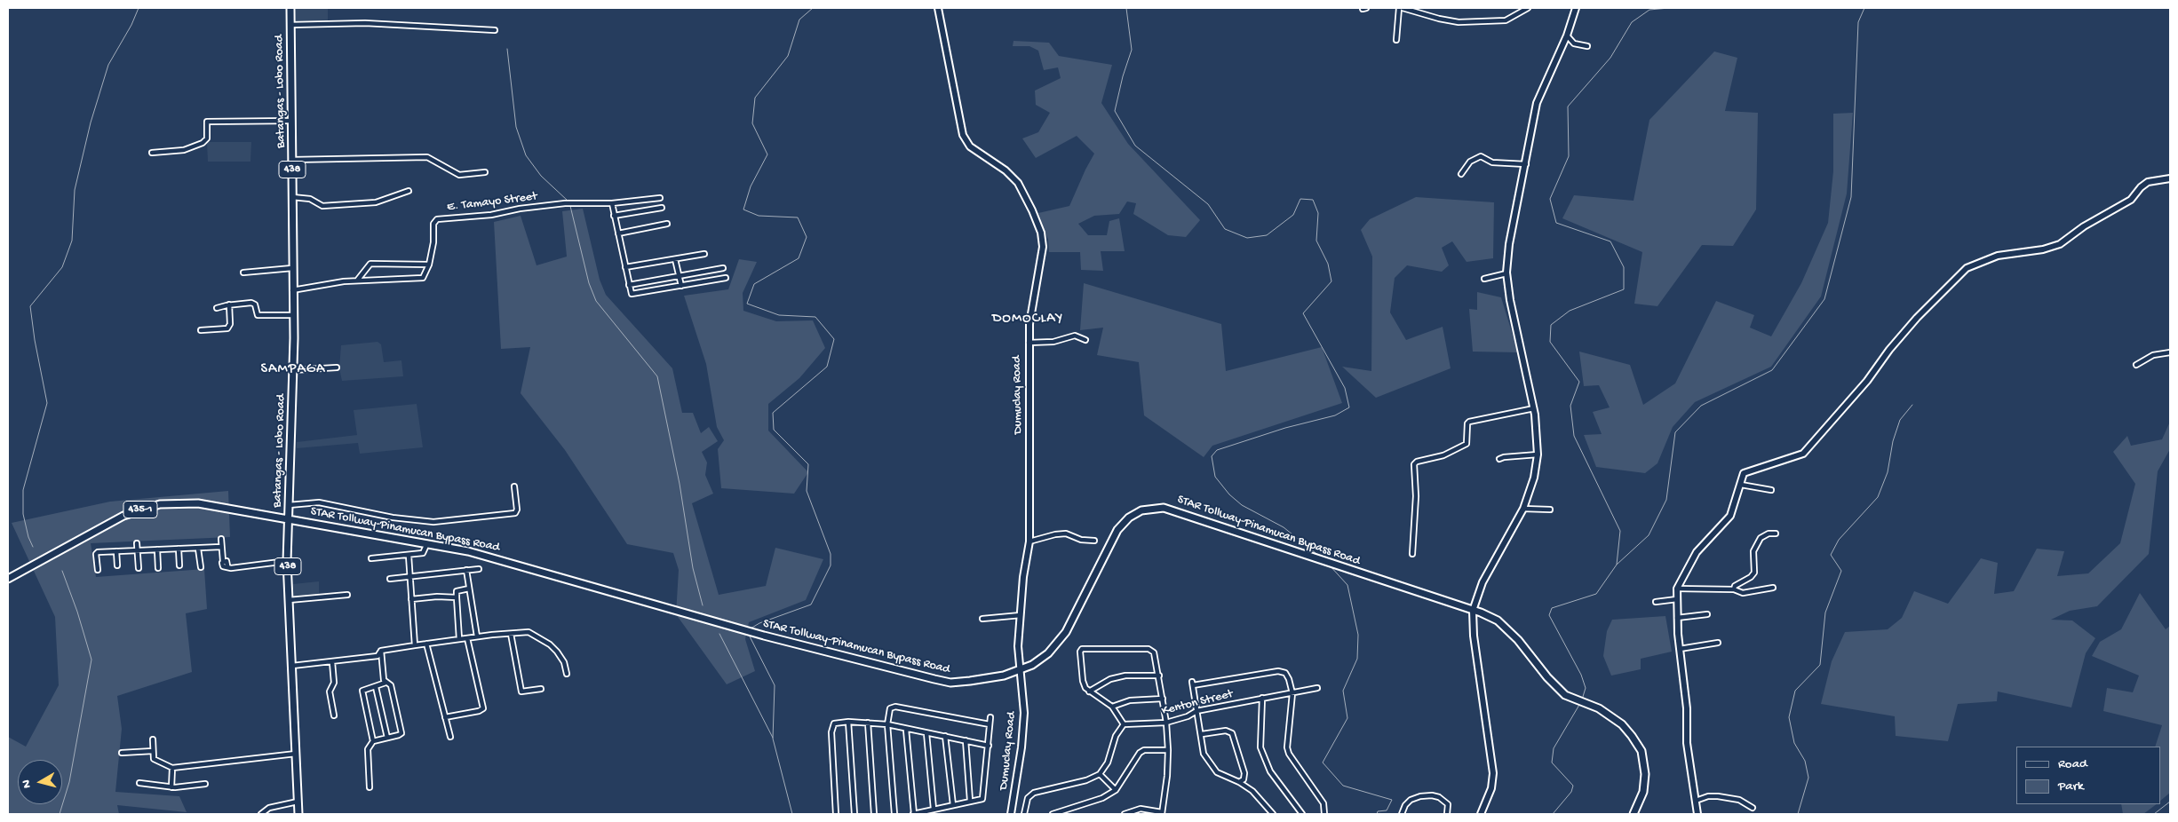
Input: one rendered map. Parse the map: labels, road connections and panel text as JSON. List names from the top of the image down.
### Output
{
  "streets": {
    "main road": [
      "Batangas - Lobo Road",
      "438",
      "435-1",
      "STAR Tollway-Pinamucan Bypass Road"
    ],
    "street": ["E. Tamayo Street", "Dumuclay Road", "Kenton Street"]
  },
  "crossings": [
    ["Batangas - Lobo Road", "STAR Tollway-Pinamucan Bypass Road"],
    ["Dumuclay Road", "STAR Tollway-Pinamucan Bypass Road"]
  ],
  "districts": ["DOMOCLAY", "SAMPAGA"],
  "legend": ["Road", "Park"],
  "north": "left"
}
